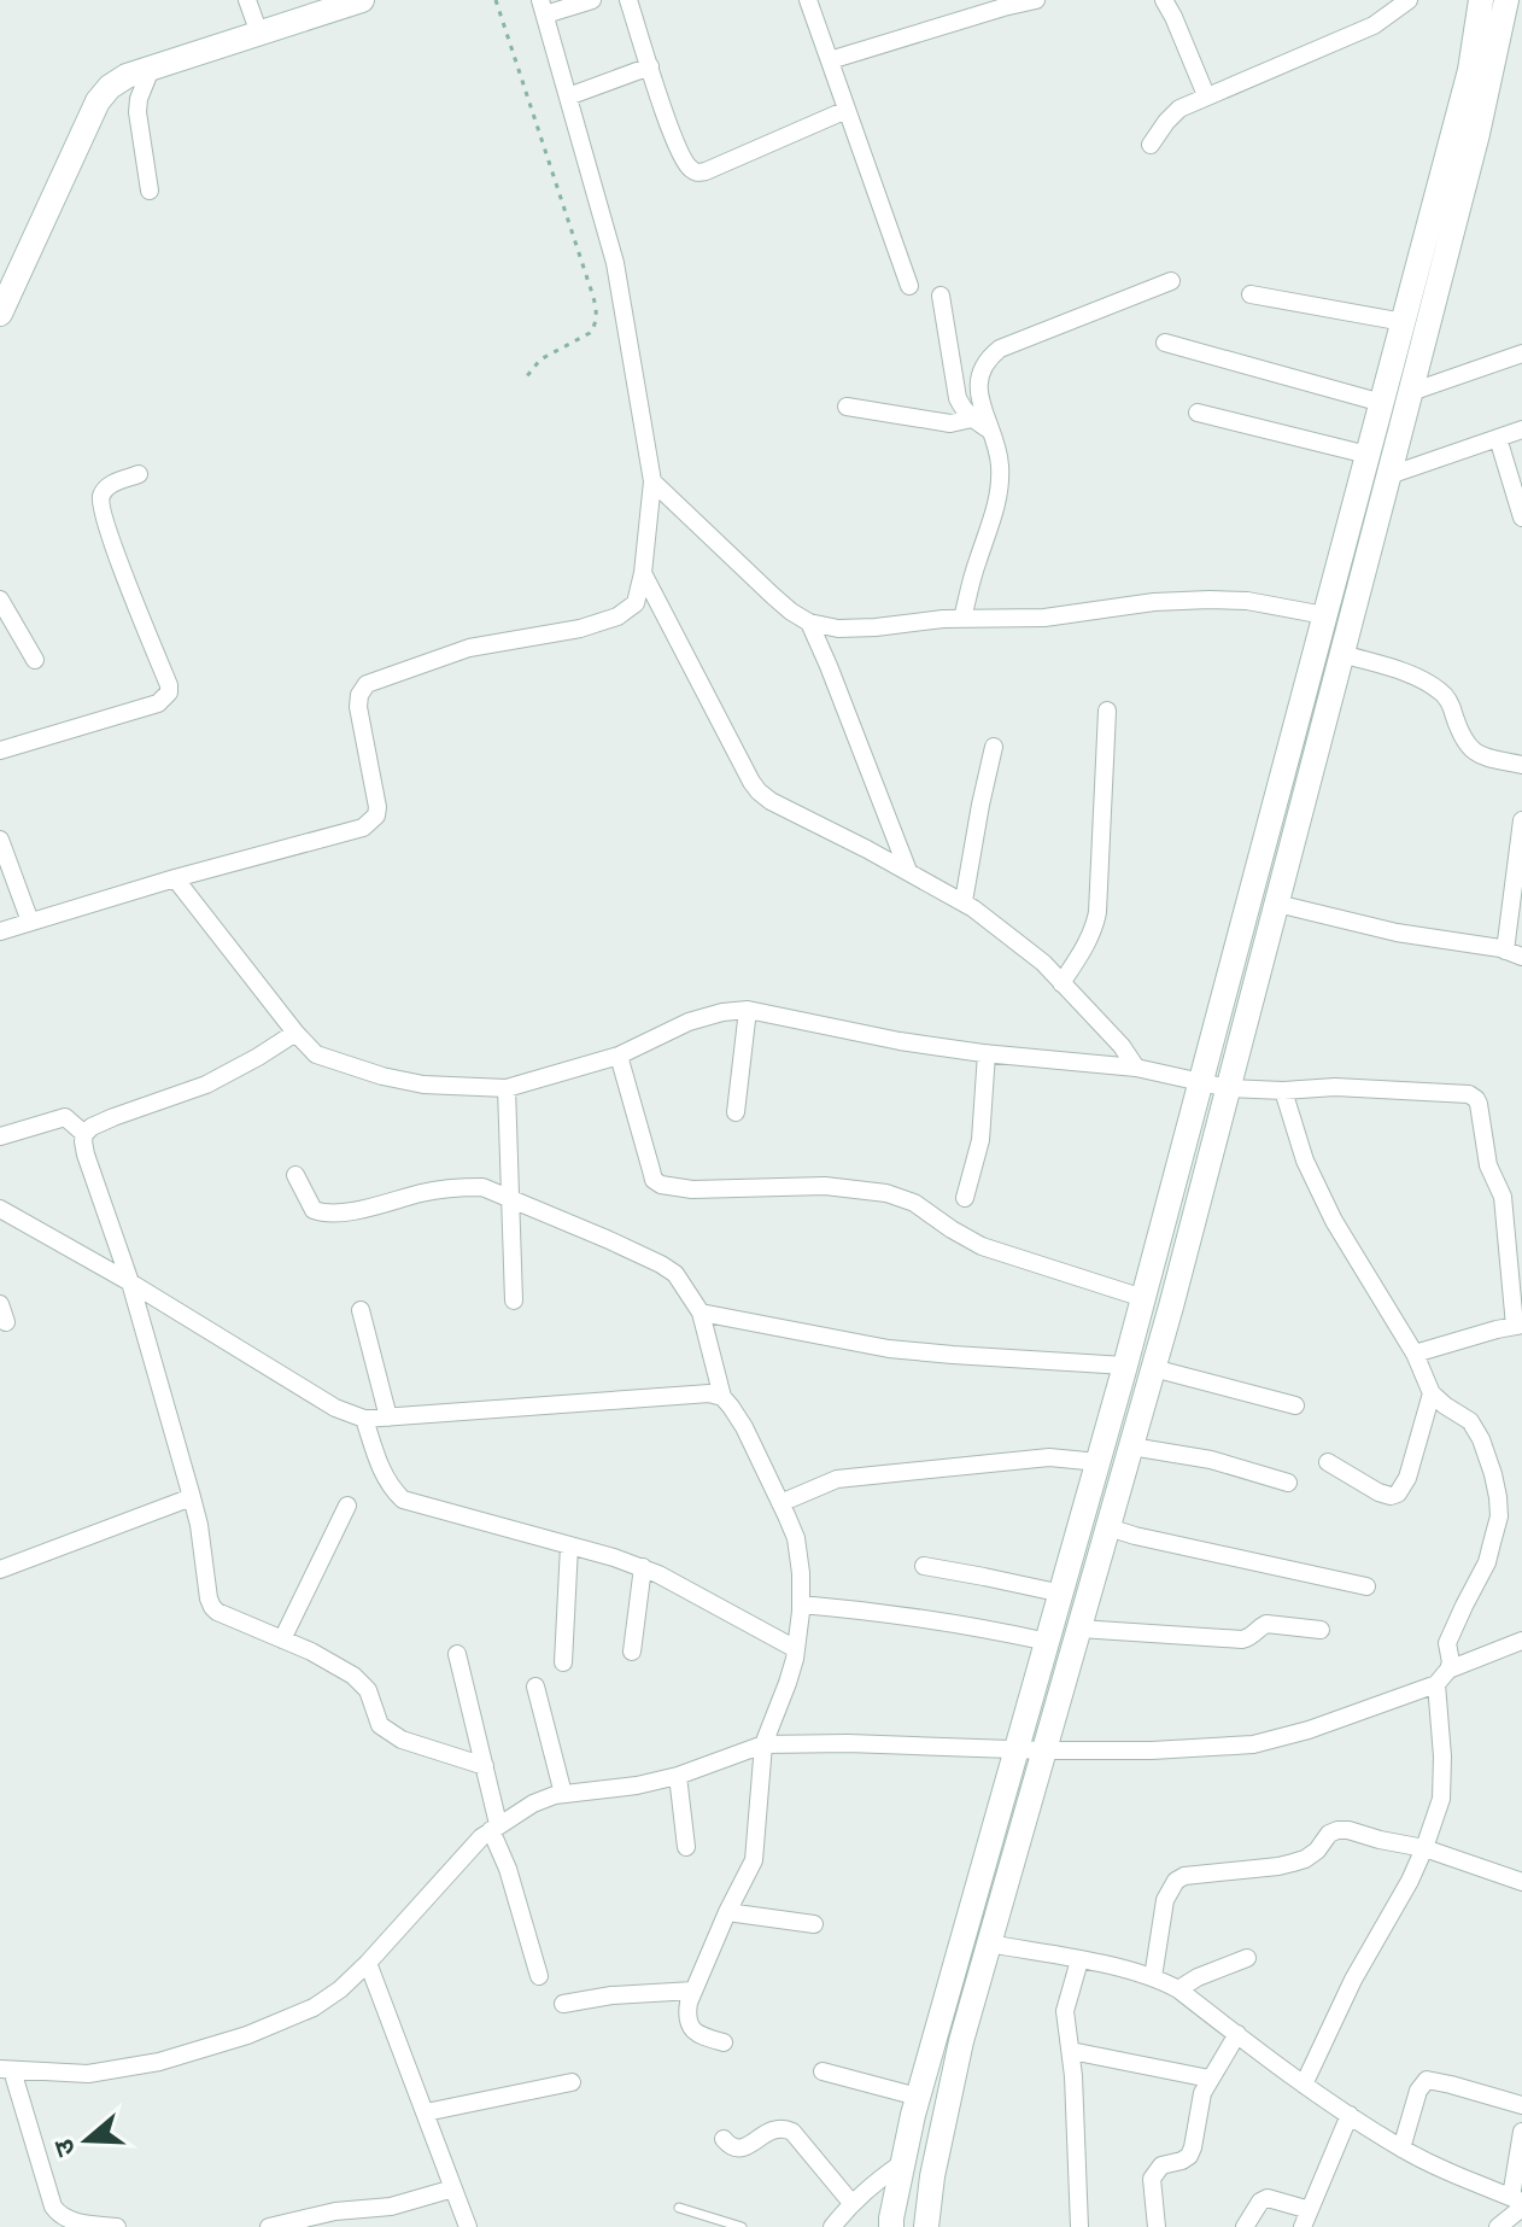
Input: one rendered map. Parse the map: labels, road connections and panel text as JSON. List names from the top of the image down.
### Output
{
  "north": "left"
}
